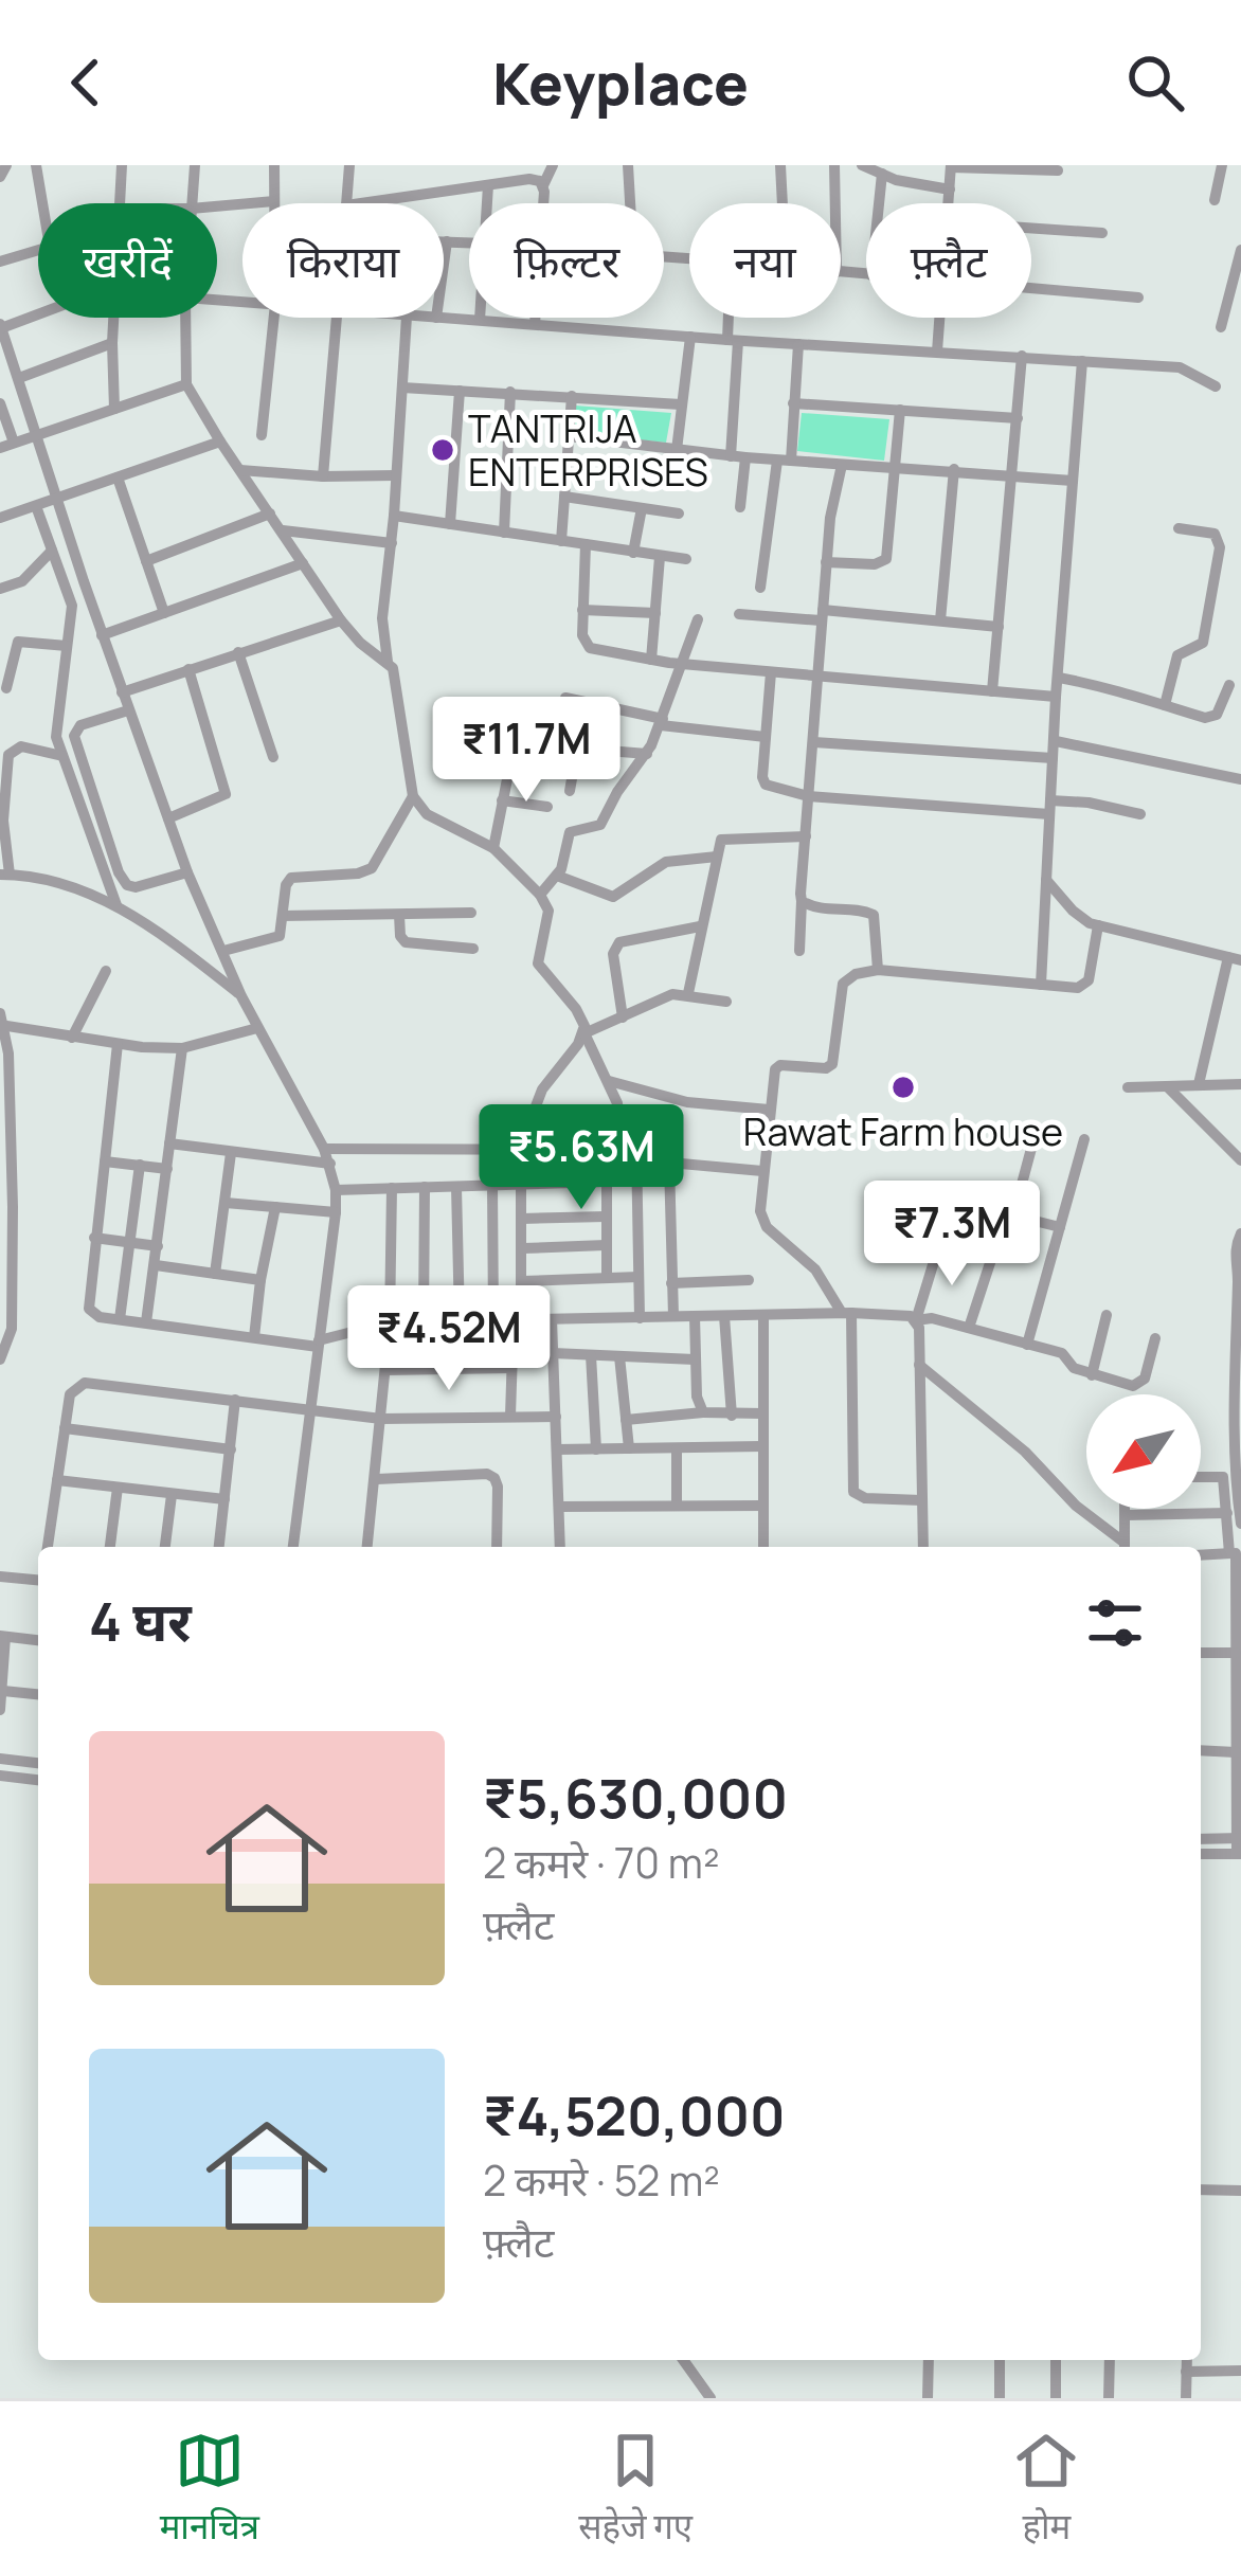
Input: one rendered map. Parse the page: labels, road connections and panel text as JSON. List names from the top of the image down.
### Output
{
  "places": ["TANTRIJA ENTERPRISES", "Rawat Farm house"],
  "north": "bottom left",
  "page": {
    "header": "Keyplace",
    "chip": [
      "खरीदें",
      "किराया",
      "फ़िल्टर",
      "नया",
      "फ़्लैट"
    ],
    "price": [
      "₹11.7M",
      "₹5.63M",
      "₹7.3M",
      "₹4.52M"
    ],
    "heading": "4 घर",
    "list": [
      {
        "name": "₹5,630,000",
        "note": "2 कमरे · 70 m² · फ़्लैट"
      },
      {
        "name": "₹4,520,000",
        "note": "2 कमरे · 52 m² · फ़्लैट"
      }
    ],
    "tabs": ["मानचित्र", "सहेजे गए", "होम"]
  }
}
